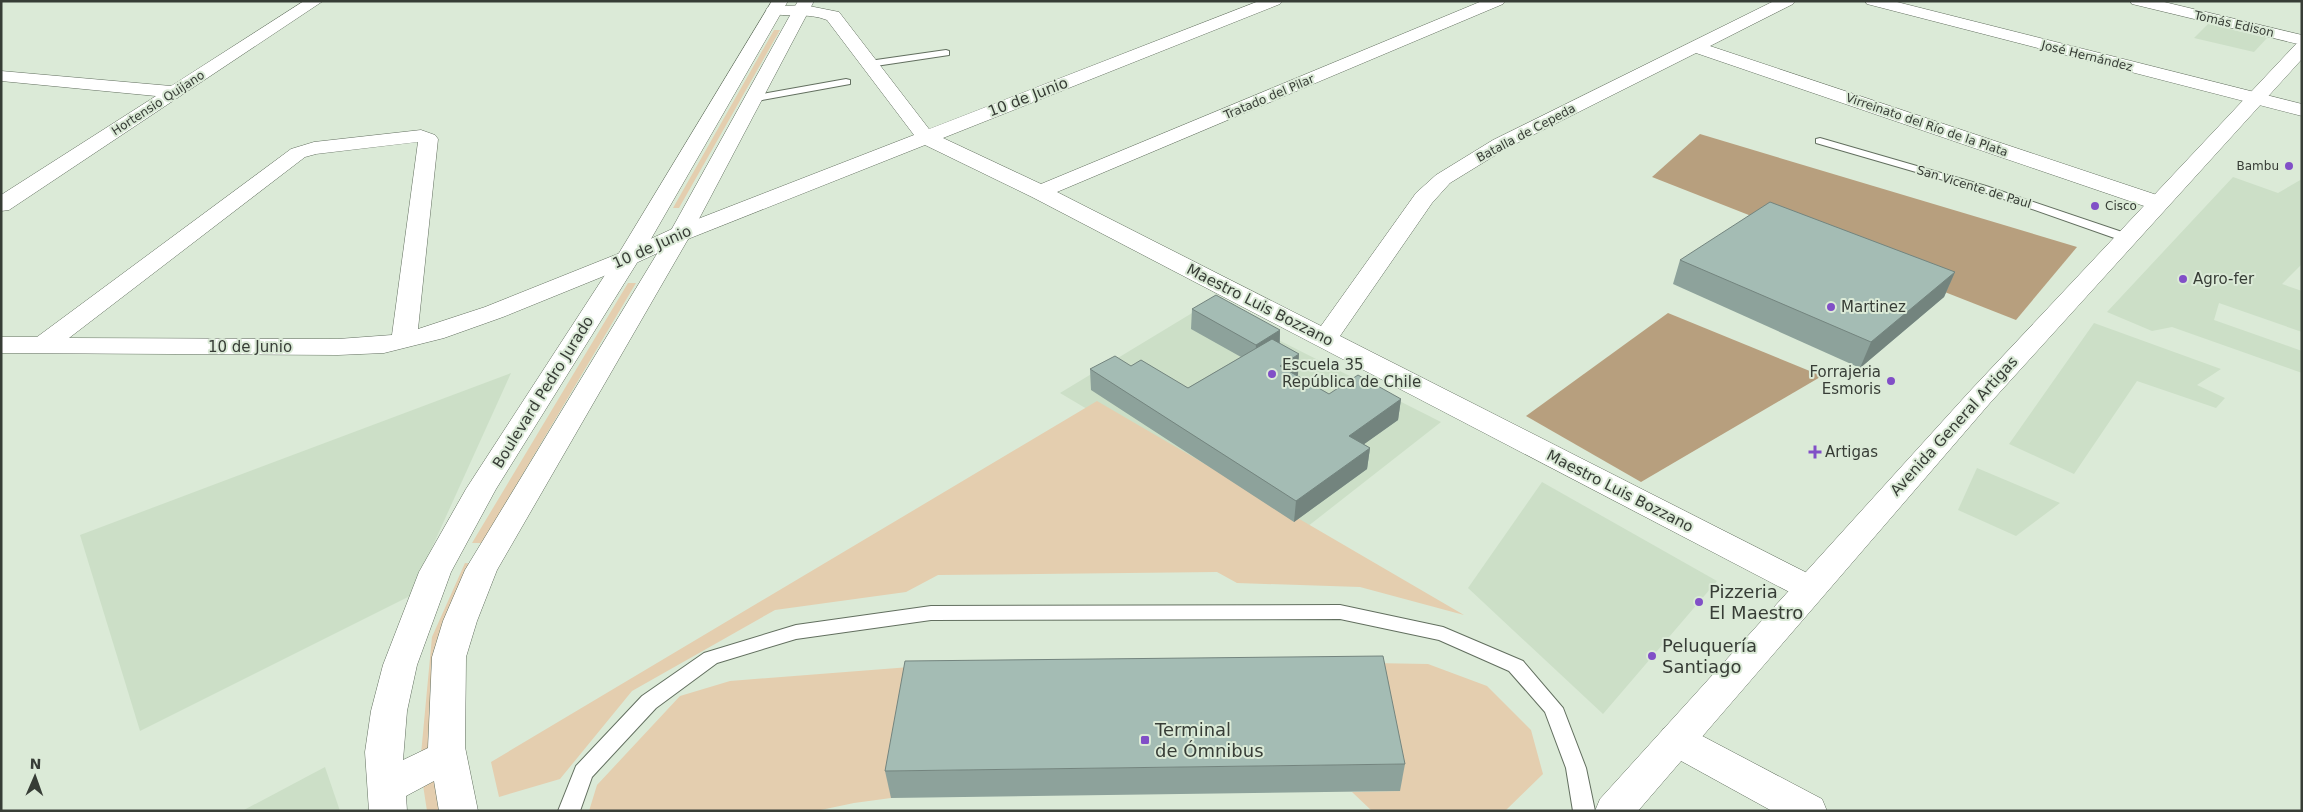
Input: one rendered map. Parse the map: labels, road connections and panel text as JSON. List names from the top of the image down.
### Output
{
  "streets": {
    "street": [
      "Tomás Edison",
      "José Hernández",
      "10 de Junio",
      "Tratado del Pilar",
      "Hortensio Quijano",
      "Virreinato del Río de la Plata",
      "Batalla de Cepeda",
      "Maestro Luis Bozzano",
      "Boulevard Pedro Jurado",
      "Avenida General Artigas"
    ],
    "lane": ["San Vicente de Paul"]
  },
  "crossings": [
    ["José Hernández", "Avenida General Artigas"],
    ["10 de Junio", "Maestro Luis Bozzano"],
    ["10 de Junio", "Boulevard Pedro Jurado"],
    ["Tratado del Pilar", "Maestro Luis Bozzano"],
    ["Virreinato del Río de la Plata", "Batalla de Cepeda"],
    ["Virreinato del Río de la Plata", "Avenida General Artigas"],
    ["Batalla de Cepeda", "Maestro Luis Bozzano"],
    ["San Vicente de Paul", "Avenida General Artigas"],
    ["Maestro Luis Bozzano", "Boulevard Pedro Jurado"],
    ["Maestro Luis Bozzano", "Avenida General Artigas"]
  ],
  "places": {
    "other": [
      "Bambu",
      "Cisco",
      "Agro-fer",
      "Martinez",
      "Escuela 35 República de Chile",
      "Forrajeria Esmoris",
      "Pizzeria El Maestro",
      "Peluquería Santiago"
    ],
    "health": ["Artigas"],
    "transit": ["Terminal de Ómnibus"]
  },
  "north": "top"
}
